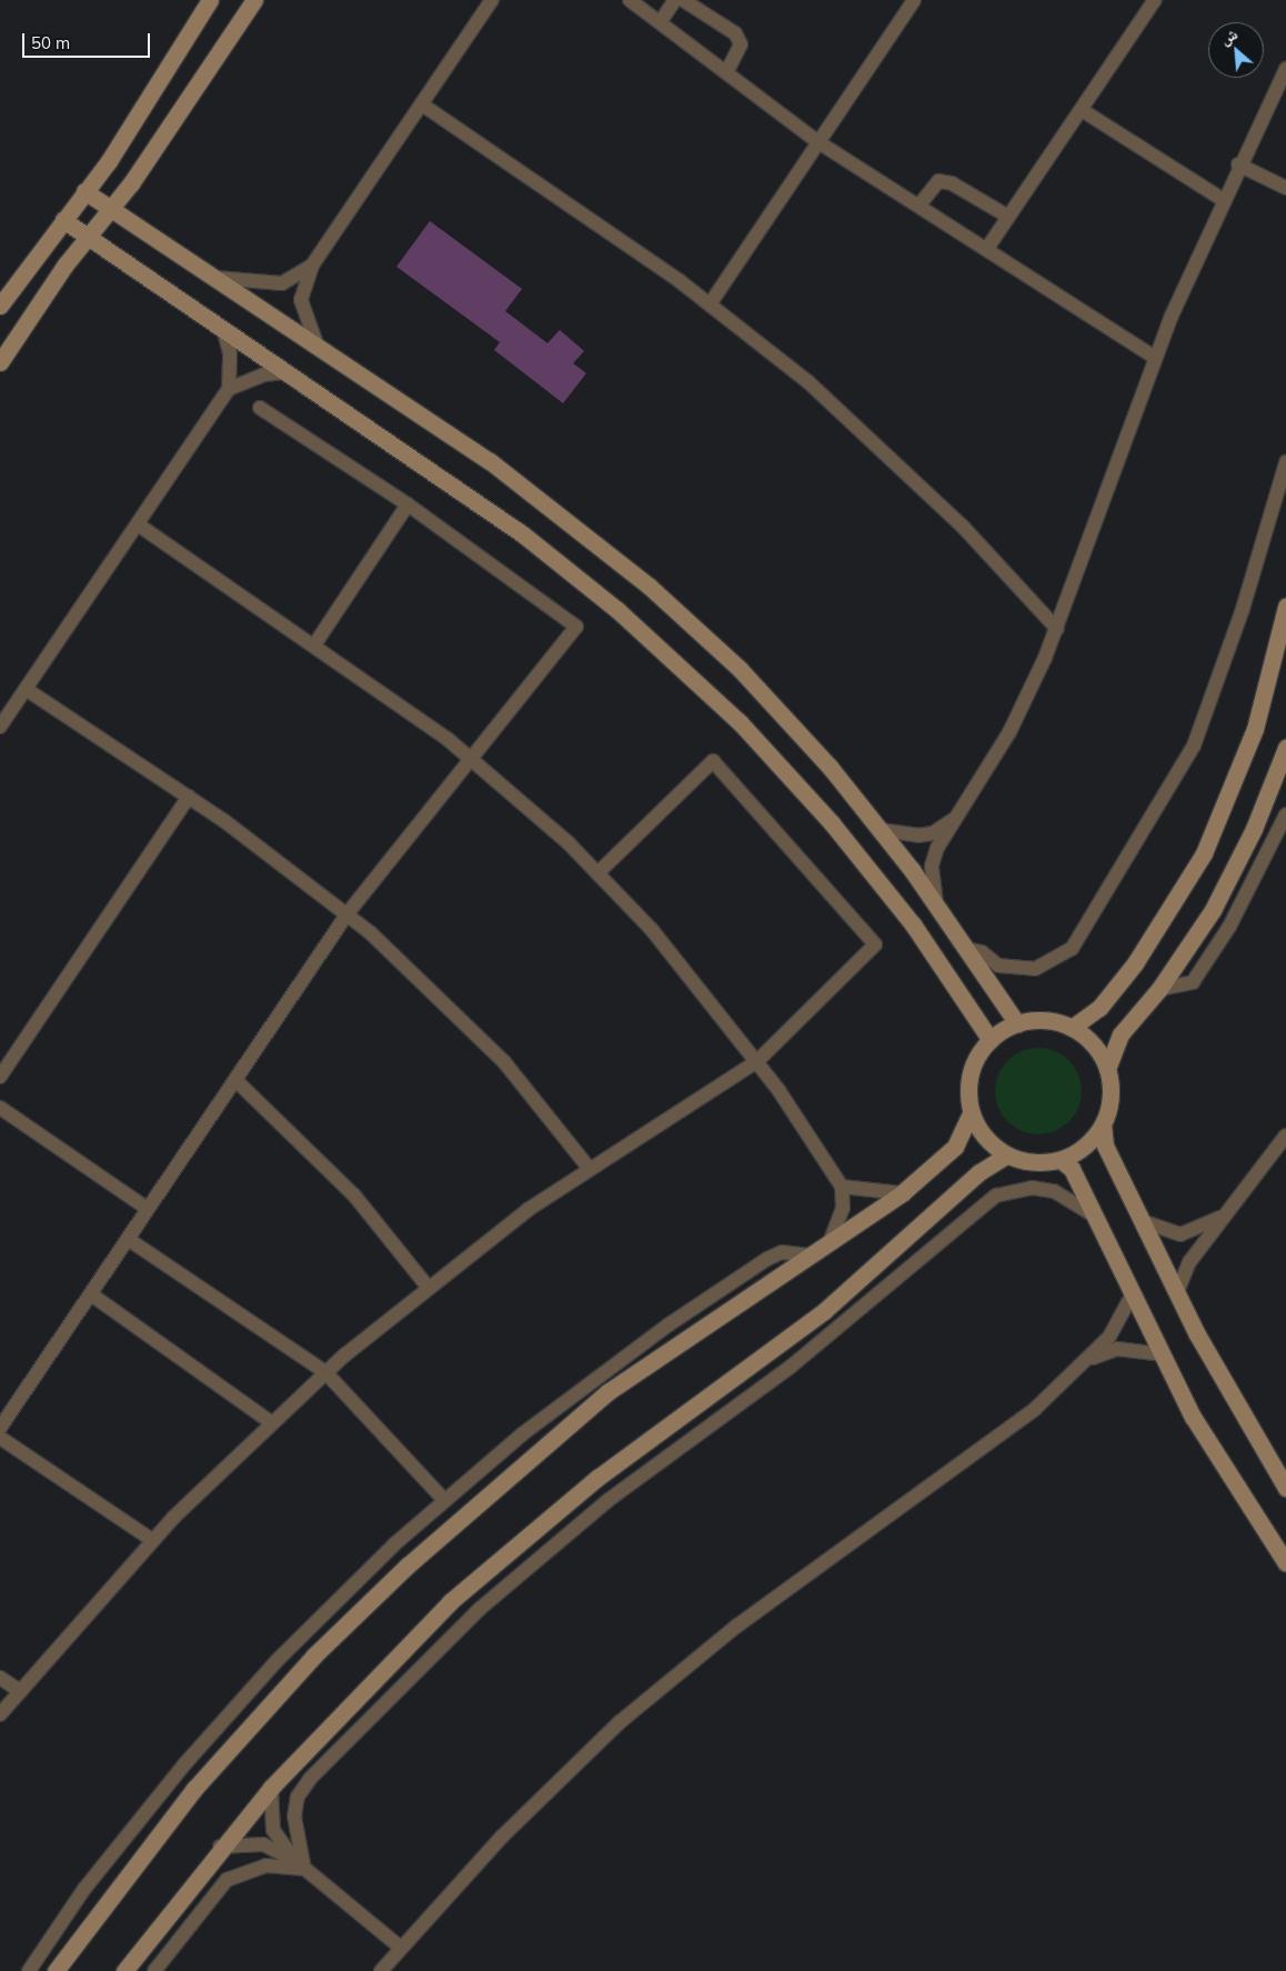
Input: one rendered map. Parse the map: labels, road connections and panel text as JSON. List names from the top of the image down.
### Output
{
  "scale_bar": "50 m",
  "north": "top left"
}
